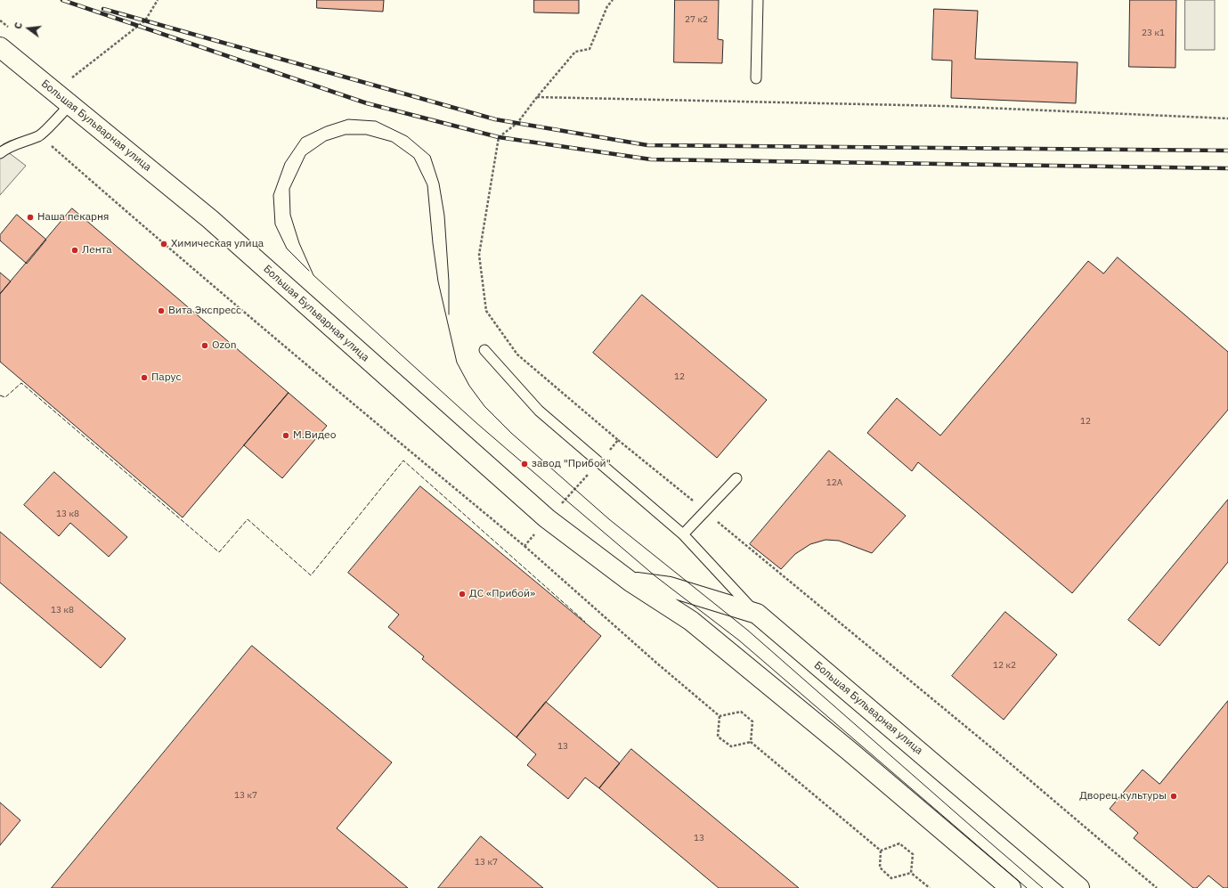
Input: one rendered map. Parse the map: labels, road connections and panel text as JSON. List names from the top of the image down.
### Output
{
  "streets": {
    "main road": ["Большая Бульварная улица"]
  },
  "places": [
    "Наша пекарня",
    "Химическая улица",
    "Лента",
    "Вита Экспресс",
    "Ozon",
    "Парус",
    "М.Видео",
    "завод \"Прибой\"",
    "ДC «Прибой»",
    "Дворец культуры"
  ],
  "house_numbers": [
    "27 к2",
    "23 к1",
    "12",
    "12",
    "12А",
    "13 к8",
    "13 к8",
    "12 к2",
    "13",
    "13 к7",
    "13",
    "13 к7"
  ],
  "north": "left"
}
